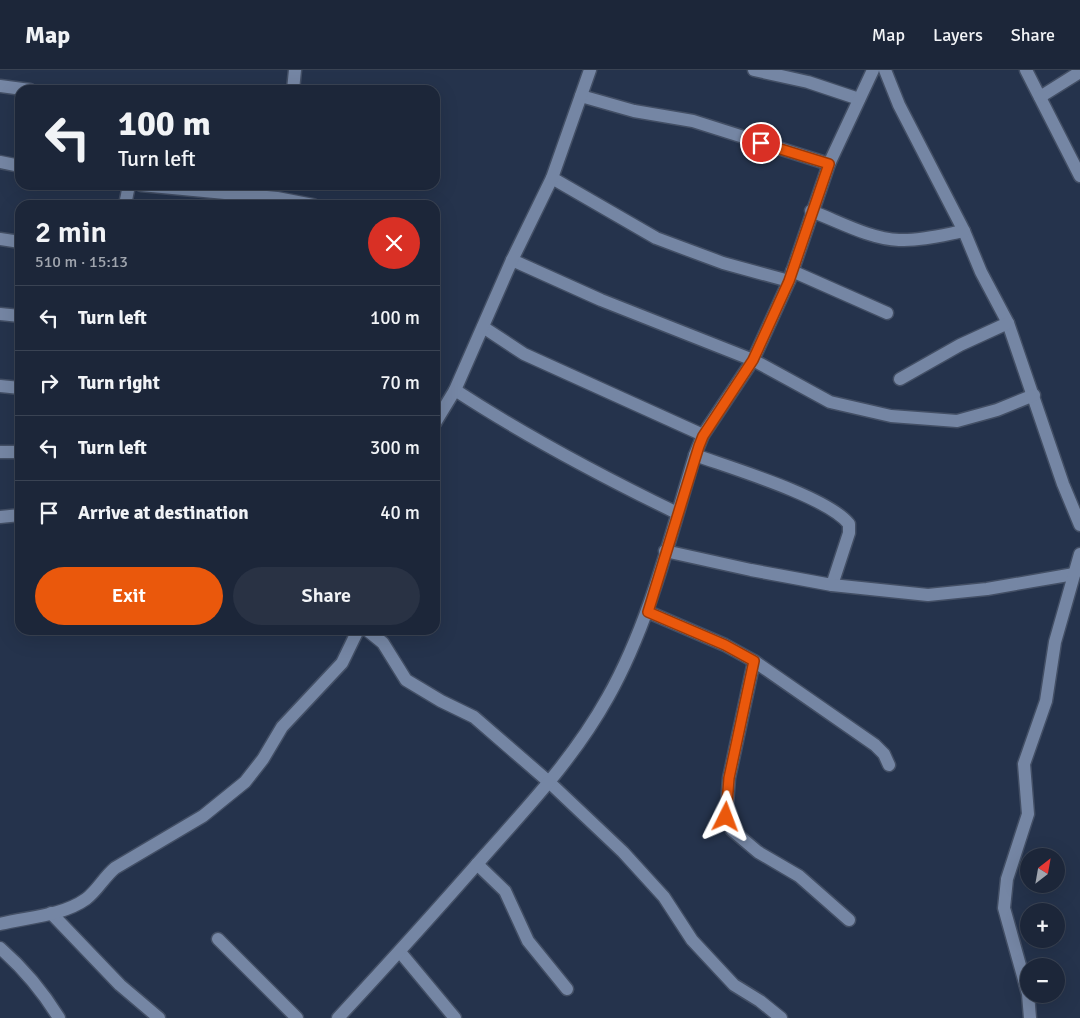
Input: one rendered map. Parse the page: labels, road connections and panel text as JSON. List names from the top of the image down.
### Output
{
  "north": "top right",
  "page": {
    "header": "Map",
    "nav": ["Map", "Layers", "Share"],
    "turn": ["100 m", "Turn left"],
    "heading": ["2 min", "510 m · 15:13"],
    "list": [
      {
        "name": "Turn left",
        "value": "100 m"
      },
      {
        "name": "Turn right",
        "value": "70 m"
      },
      {
        "name": "Turn left",
        "value": "300 m"
      },
      {
        "name": "Arrive at destination",
        "value": "40 m"
      }
    ],
    "buttons": ["Exit", "Share"],
    "map_buttons": ["+", "−"]
  }
}
